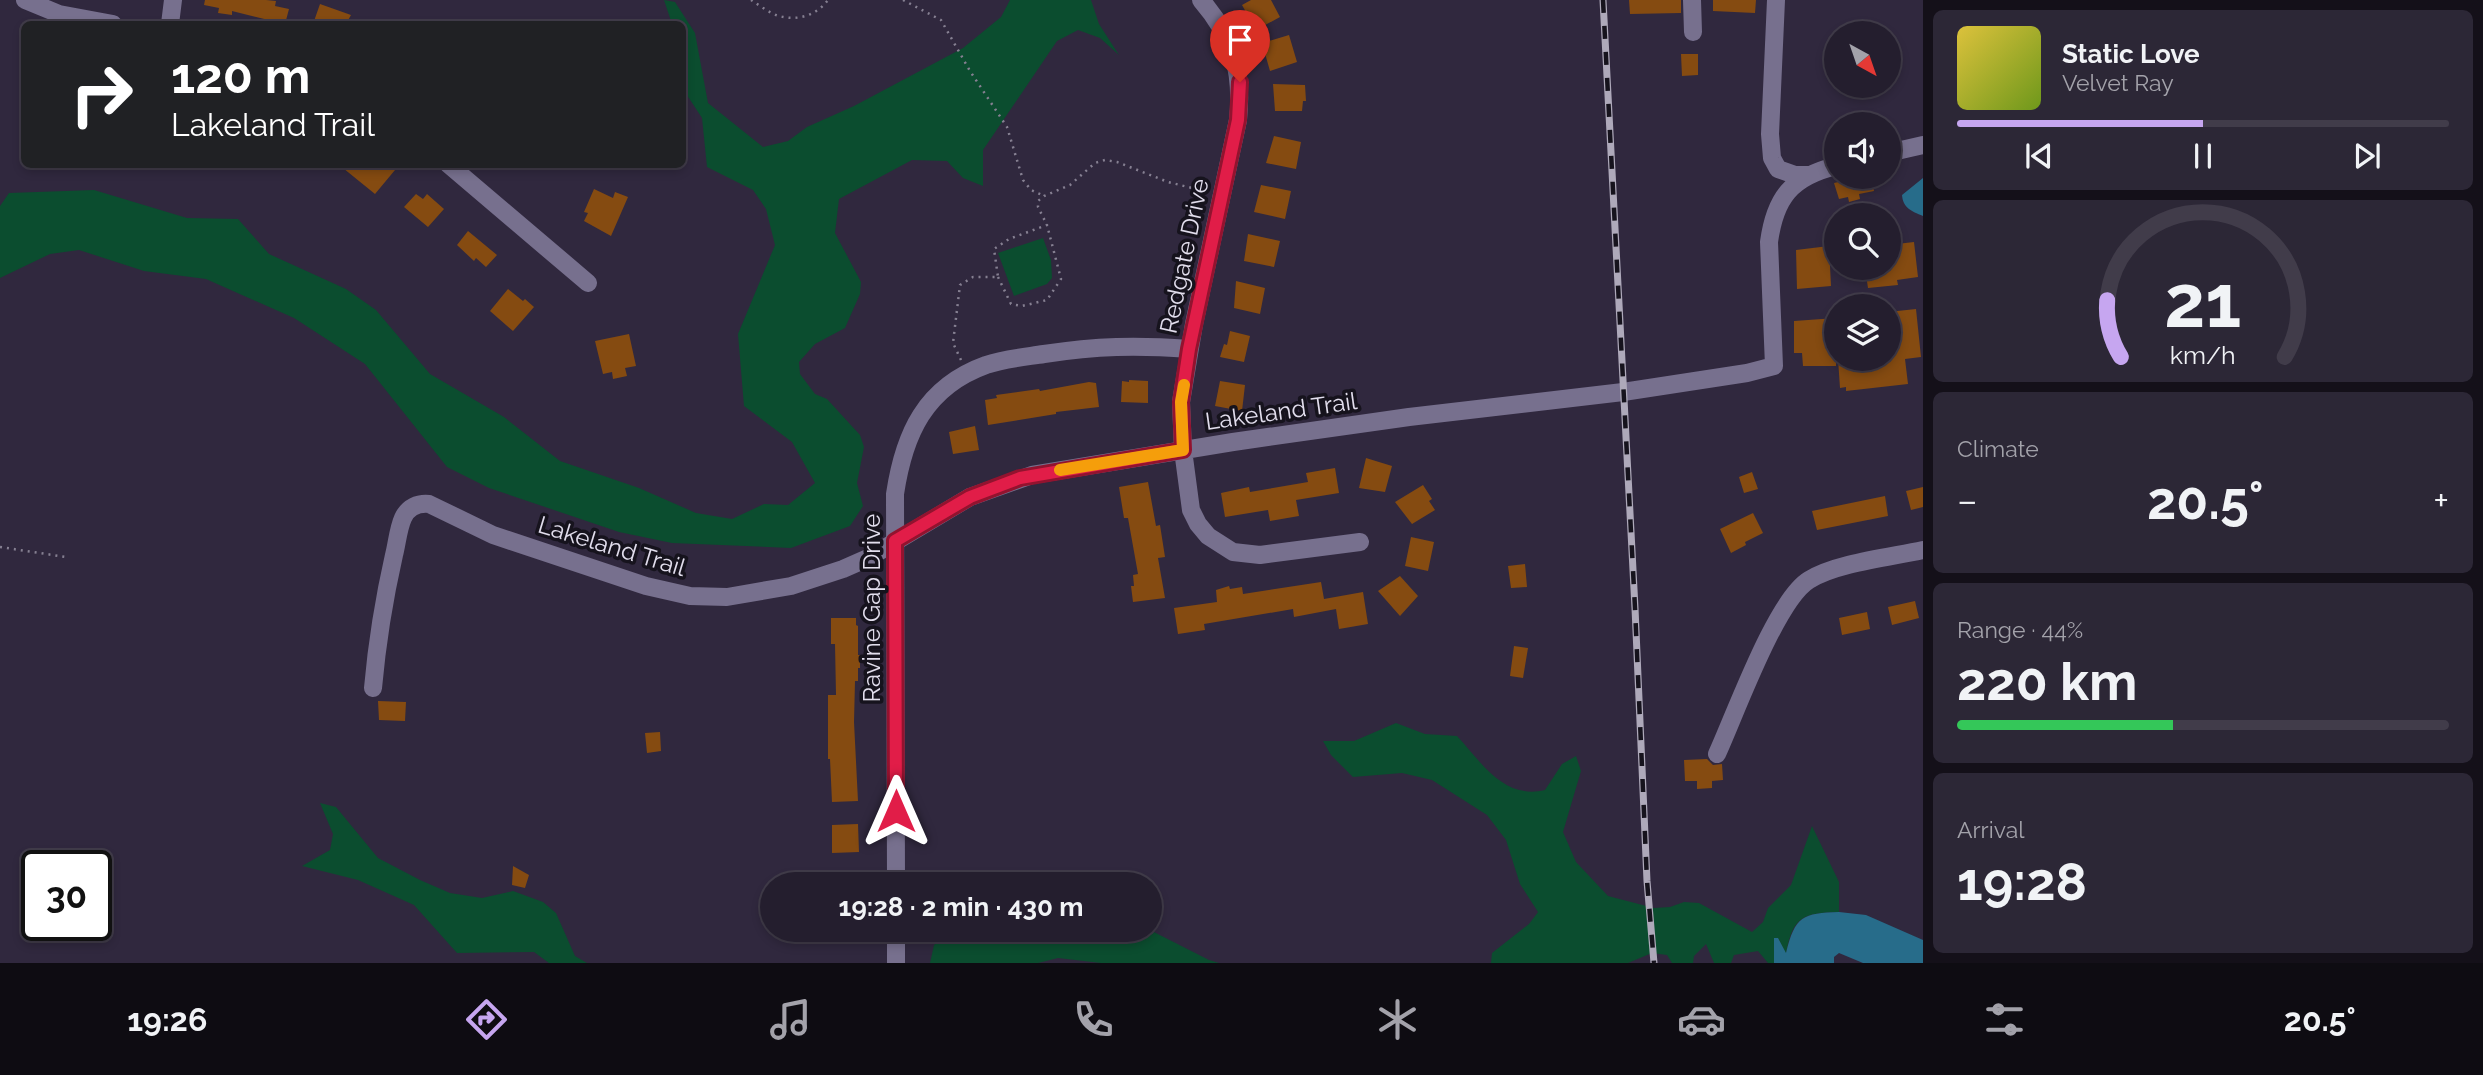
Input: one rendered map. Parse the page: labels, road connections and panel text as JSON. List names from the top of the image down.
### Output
{
  "streets": {
    "street": ["Redgate Drive", "Lakeland Trail", "Ravine Gap Drive"]
  },
  "crossings": [
    ["Redgate Drive", "Lakeland Trail"],
    ["Redgate Drive", "Ravine Gap Drive"],
    ["Lakeland Trail", "Ravine Gap Drive"]
  ],
  "north": "bottom right",
  "page": {
    "turn": ["120 m", "Lakeland Trail"],
    "song": ["Static Love", "Velvet Ray"],
    "tile": [
      "Climate",
      ["Range · 44%", "220 km"],
      ["Arrival", "19:28"]
    ],
    "heat": ["−", "20.5°", "+"],
    "limit": "30",
    "trip": "19:28 · 2 min · 430 m",
    "tabs": ["19:26", "20.5°"],
    "gauge": ["21", "km/h"]
  }
}
